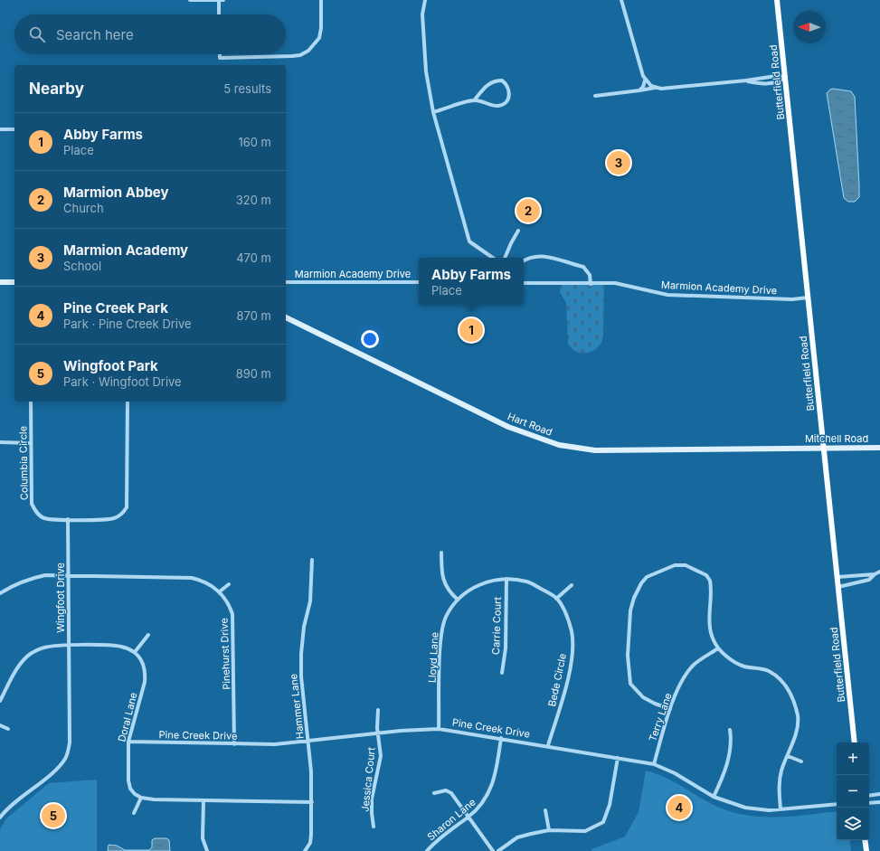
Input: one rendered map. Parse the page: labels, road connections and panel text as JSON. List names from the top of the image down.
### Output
{
  "streets": {
    "main road": ["Butterfield Road"],
    "street": [
      "Marmion Academy Drive",
      "Hart Road",
      "Mitchell Road",
      "Columbia Circle",
      "Wingfoot Drive",
      "Carrie Court",
      "Pinehurst Drive",
      "Lloyd Lane",
      "Bede Circle",
      "Hammer Lane",
      "Doral Lane",
      "Terry Lane",
      "Pine Creek Drive",
      "Jessica Court",
      "Sharon Lane"
    ]
  },
  "crossings": [
    ["Butterfield Road", "Marmion Academy Drive"],
    ["Butterfield Road", "Mitchell Road"],
    ["Hart Road", "Mitchell Road"],
    ["Columbia Circle", "Wingfoot Drive"],
    ["Wingfoot Drive", "Pinehurst Drive"],
    ["Carrie Court", "Bede Circle"],
    ["Pinehurst Drive", "Pine Creek Drive"],
    ["Lloyd Lane", "Bede Circle"],
    ["Lloyd Lane", "Pine Creek Drive"],
    ["Bede Circle", "Pine Creek Drive"],
    ["Hammer Lane", "Pine Creek Drive"],
    ["Doral Lane", "Pine Creek Drive"],
    ["Terry Lane", "Pine Creek Drive"],
    ["Pine Creek Drive", "Jessica Court"],
    ["Pine Creek Drive", "Sharon Lane"]
  ],
  "north": "left",
  "page": {
    "search": "Search here",
    "heading": ["Nearby", "5 results"],
    "list": [
      {
        "mark": "1",
        "name": "Abby Farms",
        "note": "Place",
        "value": "160 m"
      },
      {
        "mark": "2",
        "name": "Marmion Abbey",
        "note": "Church",
        "value": "320 m"
      },
      {
        "mark": "3",
        "name": "Marmion Academy",
        "note": "School",
        "value": "470 m"
      },
      {
        "mark": "4",
        "name": "Pine Creek Park",
        "note": "Park · Pine Creek Drive",
        "value": "870 m"
      },
      {
        "mark": "5",
        "name": "Wingfoot Park",
        "note": "Park · Wingfoot Drive",
        "value": "890 m"
      }
    ],
    "pins": [
      "3",
      "2",
      "1",
      "4",
      "5"
    ],
    "popup": ["Abby Farms", "Place"],
    "map_buttons": ["+", "−"]
  }
}
